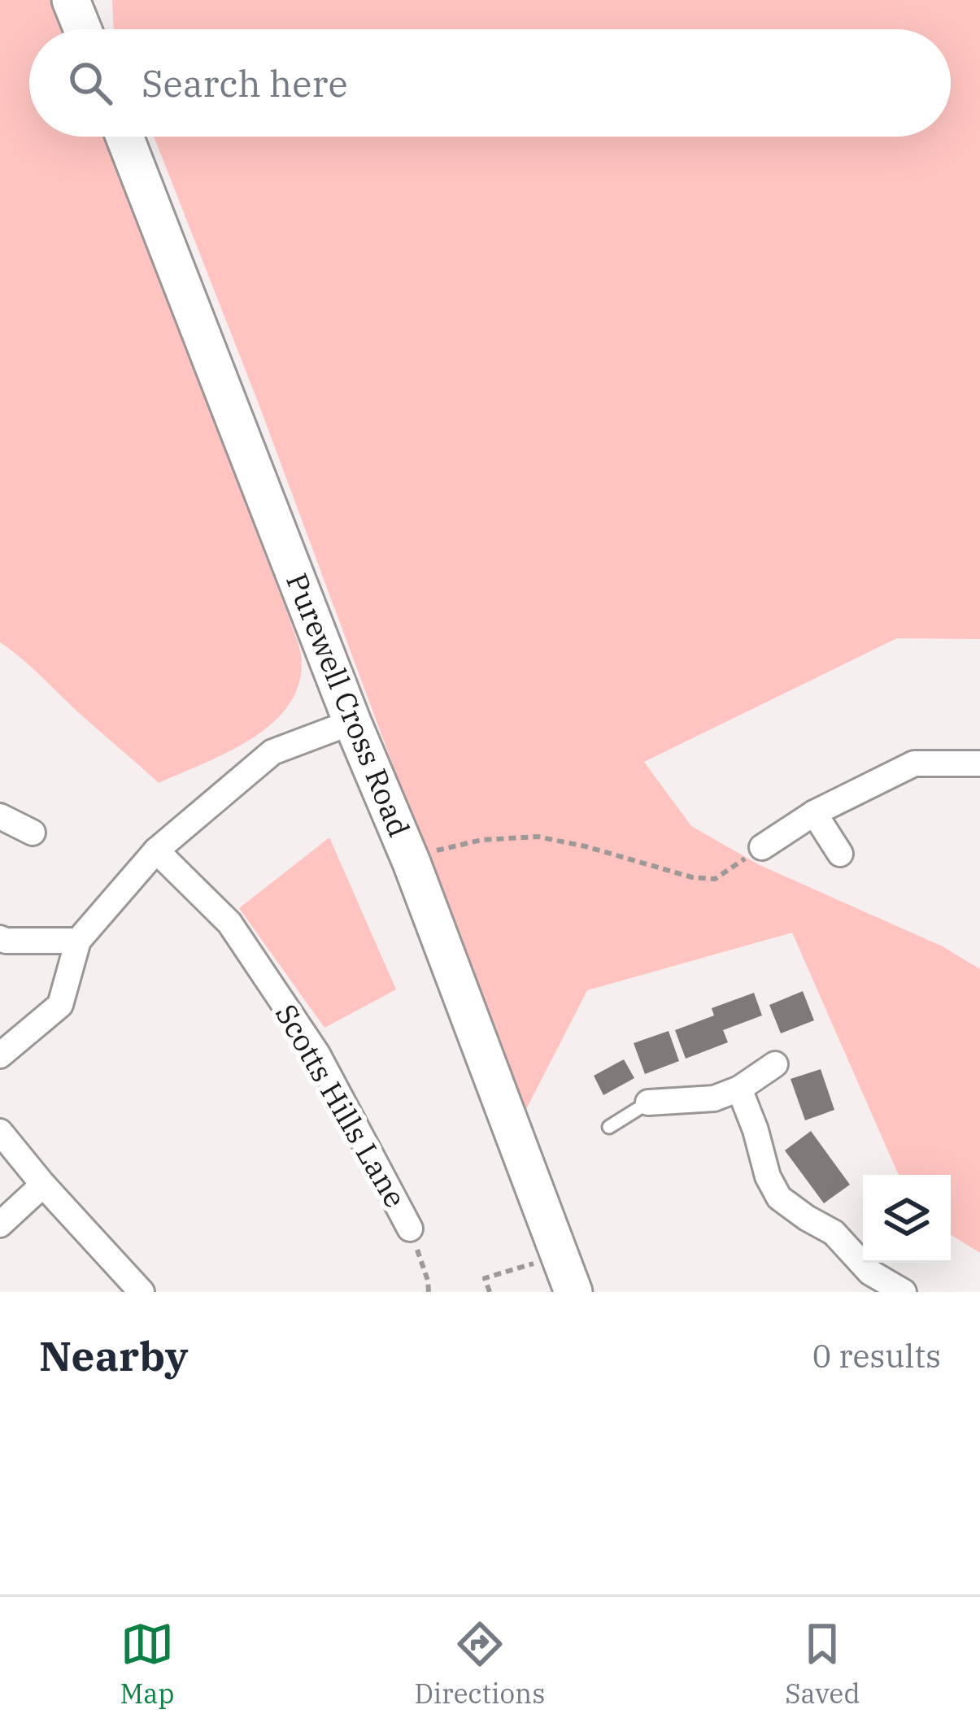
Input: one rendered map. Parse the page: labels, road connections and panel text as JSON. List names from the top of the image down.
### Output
{
  "streets": {
    "main road": ["Purewell Cross Road"],
    "street": ["Scotts Hills Lane"]
  },
  "page": {
    "search": "Search here",
    "heading": ["Nearby", "0 results"],
    "nav": ["Map", "Directions", "Saved"]
  }
}
